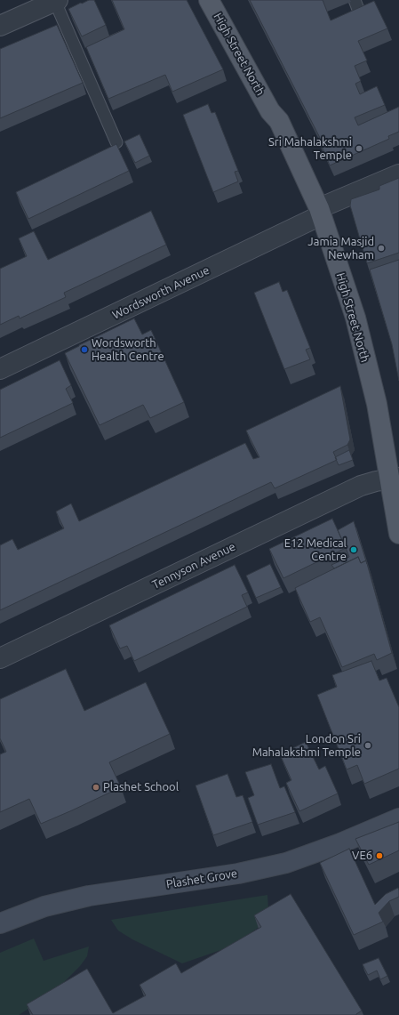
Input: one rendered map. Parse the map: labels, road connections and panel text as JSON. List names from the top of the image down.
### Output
{
  "streets": {
    "main road": ["High Street North", "Plashet Grove"],
    "street": ["Wordsworth Avenue", "Tennyson Avenue"]
  },
  "crossings": [
    ["High Street North", "Wordsworth Avenue"],
    ["High Street North", "Tennyson Avenue"]
  ],
  "places": [
    "Sri Mahalakshmi Temple",
    "Jamia Masjid Newham",
    "Wordsworth Health Centre",
    "E12 Medical Centre",
    "London Sri Mahalakshmi Temple",
    "Plashet School",
    "VE6"
  ]
}
